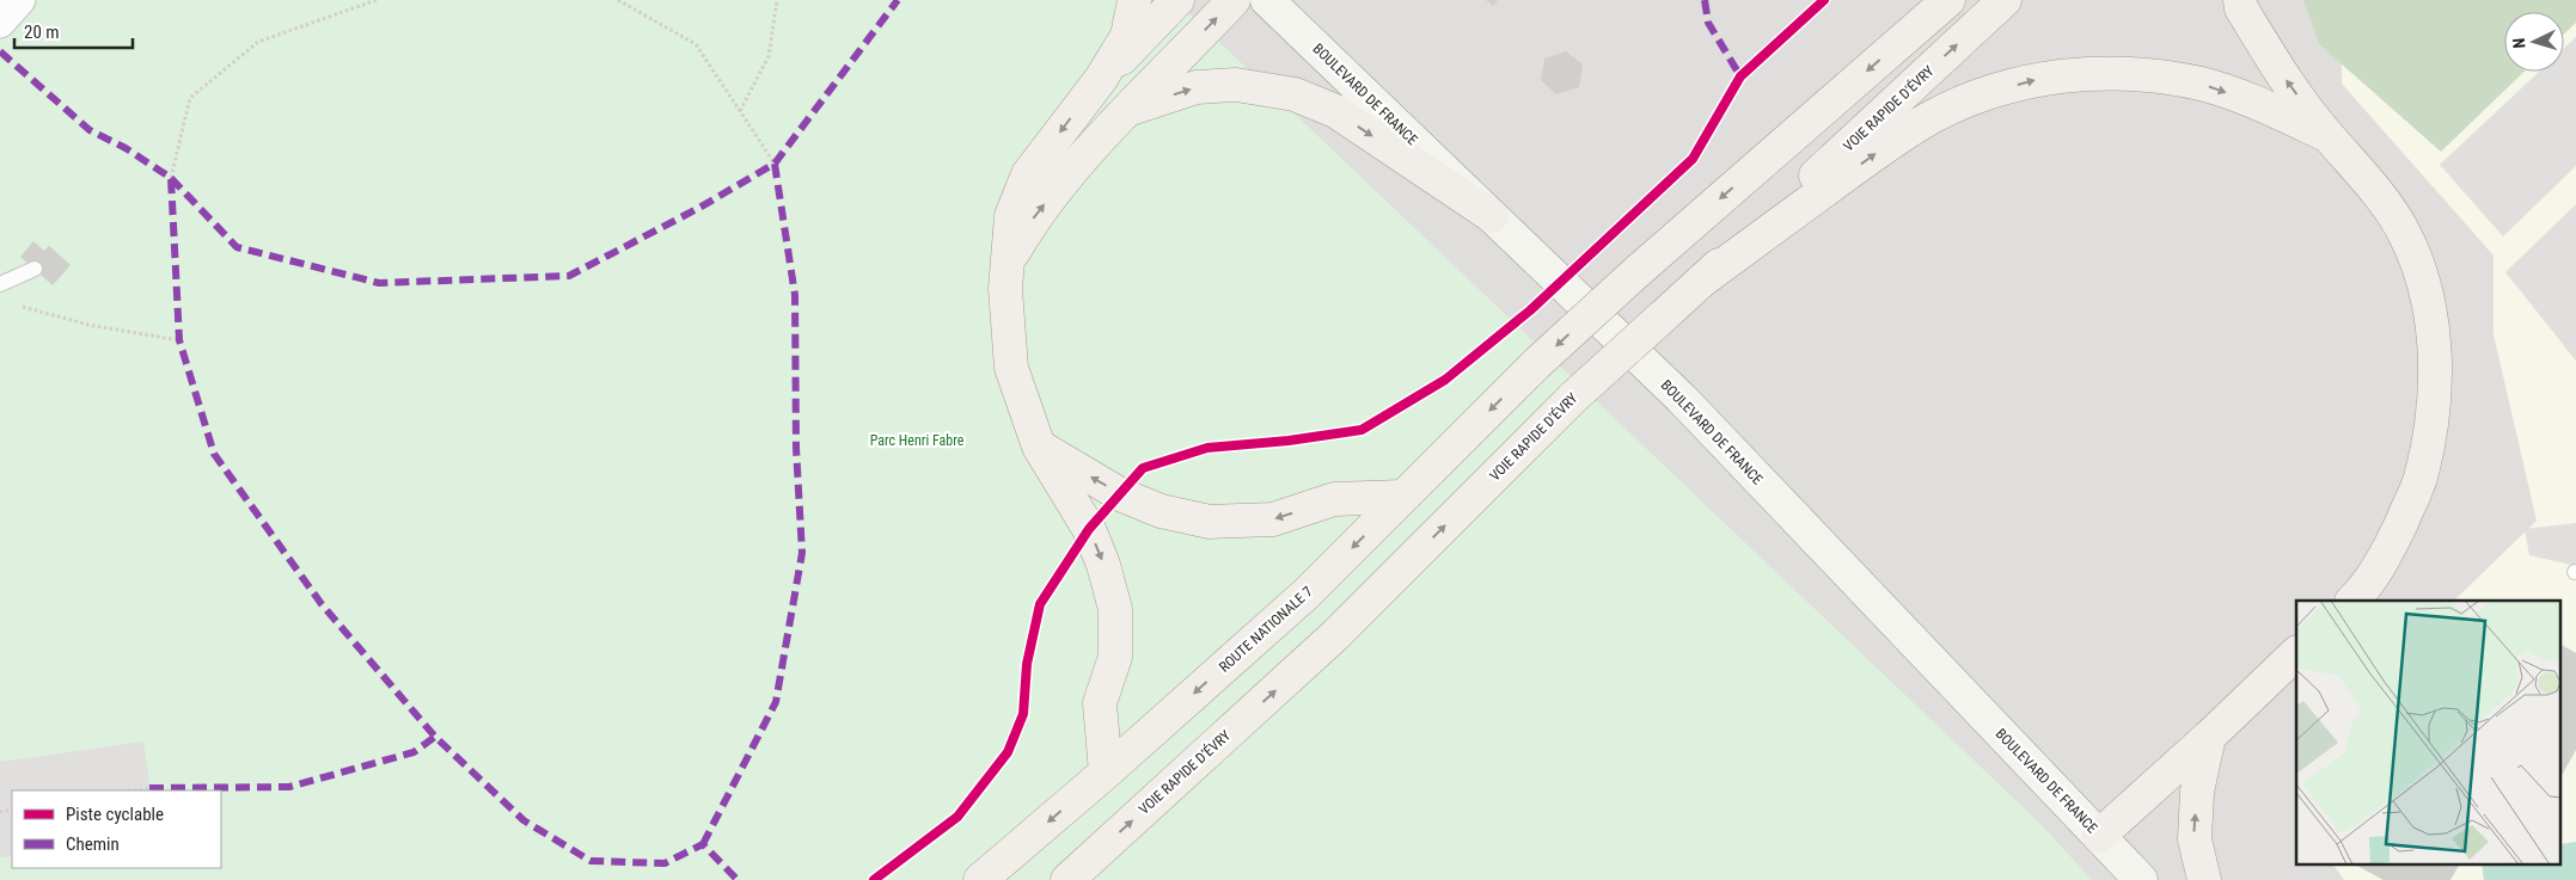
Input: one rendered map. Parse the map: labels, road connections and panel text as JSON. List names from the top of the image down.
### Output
{
  "streets": {
    "main road": ["BOULEVARD DE FRANCE", "VOIE RAPIDE D'ÉVRY", "ROUTE NATIONALE 7"]
  },
  "one_way": ["VOIE RAPIDE D'ÉVRY", "ROUTE NATIONALE 7"],
  "parks": ["Parc Henri Fabre"],
  "legend": ["Piste cyclable", "Chemin"],
  "scale_bar": "20 m",
  "north": "left"
}
